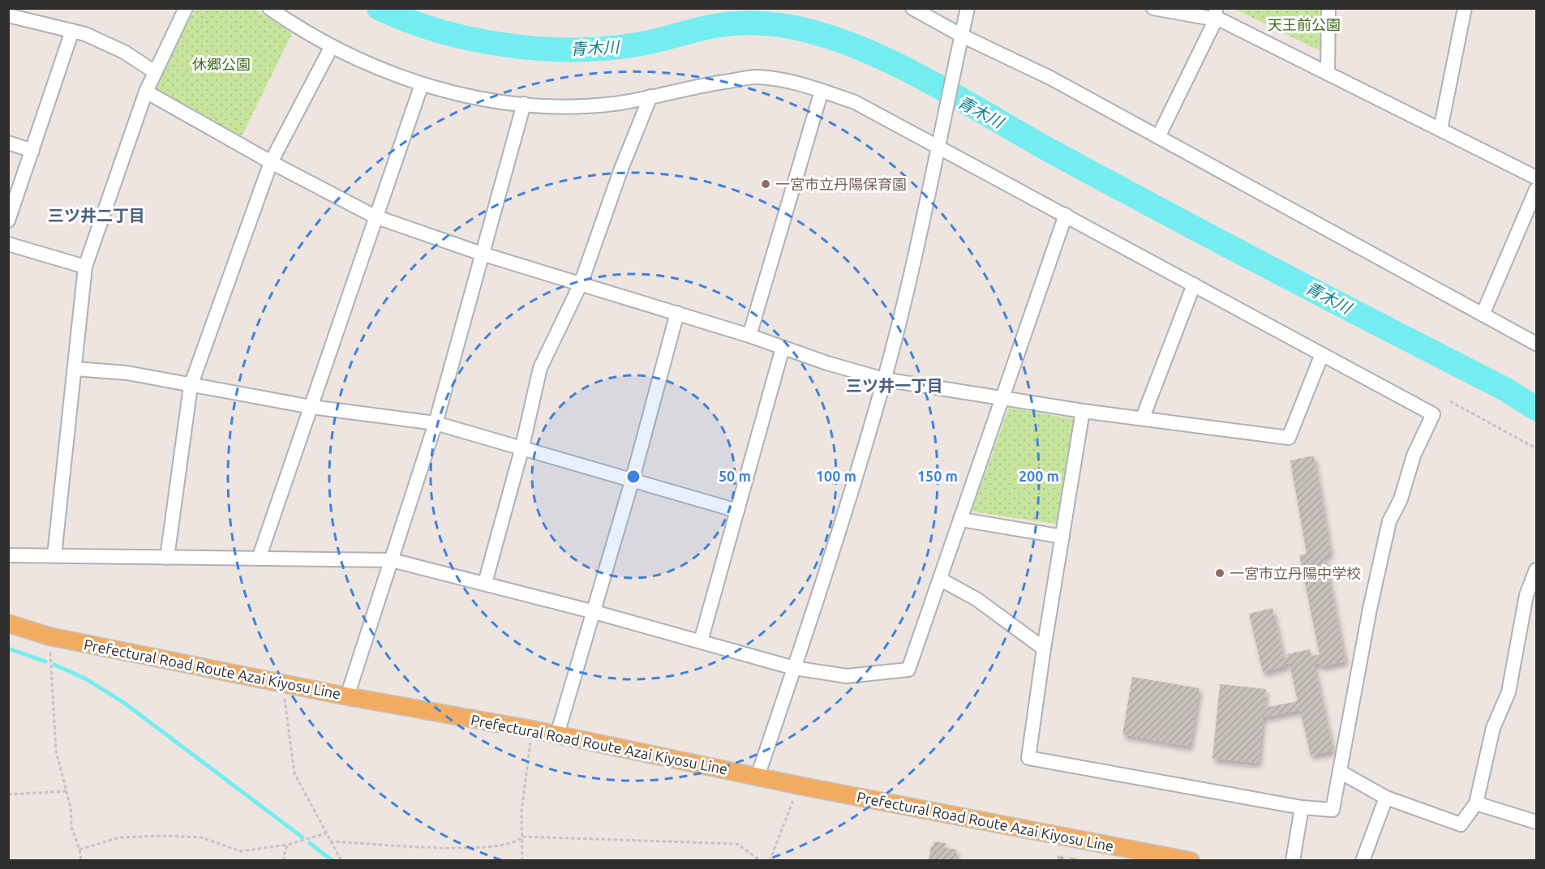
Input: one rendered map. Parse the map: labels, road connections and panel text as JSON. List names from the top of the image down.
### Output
{
  "streets": {
    "main road": ["Prefectural Road Route Azai Kiyosu Line"]
  },
  "districts": ["三ツ井二丁目", "三ツ井一丁目"],
  "water": ["青木川"],
  "parks": ["天王前公園", "休郷公園"],
  "places": ["一宮市立丹陽保育園", "一宮市立丹陽中学校"],
  "rings": [
    "50 m",
    "100 m",
    "150 m",
    "200 m"
  ]
}
